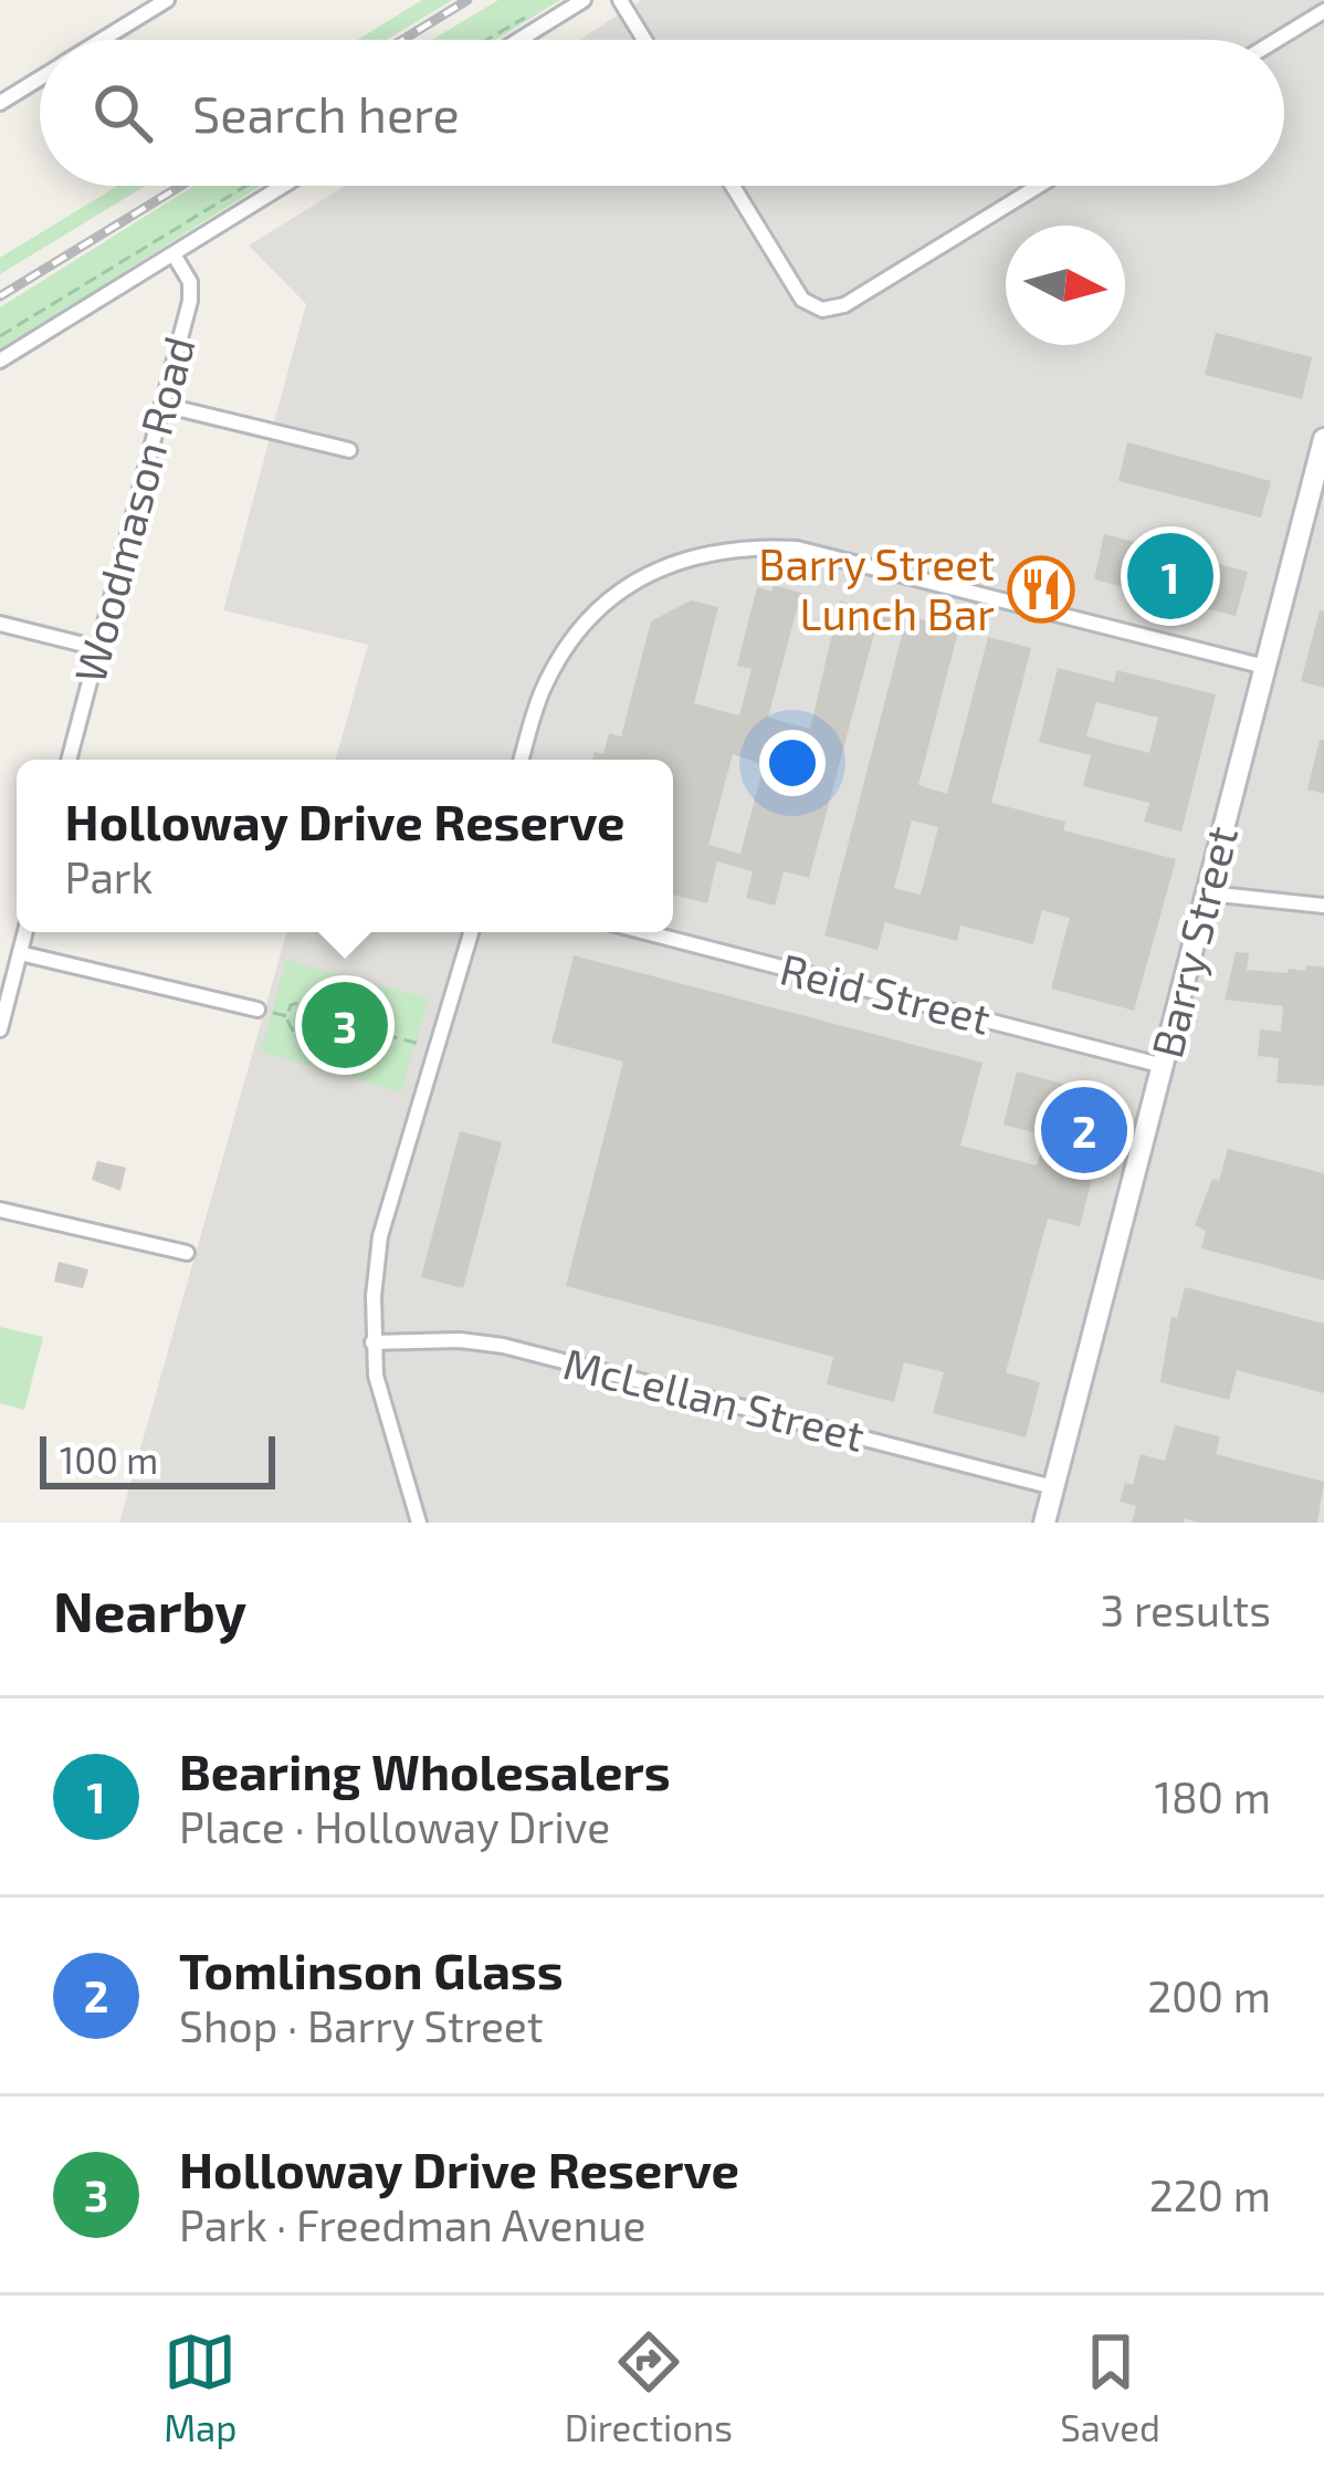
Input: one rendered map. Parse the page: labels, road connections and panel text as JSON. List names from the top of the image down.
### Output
{
  "streets": {
    "main road": ["Barry Street"],
    "street": ["Woodmason Road", "Reid Street", "McLellan Street"]
  },
  "crossings": [
    ["Barry Street", "Reid Street"],
    ["Barry Street", "McLellan Street"]
  ],
  "places": {
    "restaurant": ["Barry Street Lunch Bar"]
  },
  "scale_bar": "100 m",
  "north": "right",
  "page": {
    "search": "Search here",
    "pins": ["1", "3", "2"],
    "popup": ["Holloway Drive Reserve", "Park"],
    "scale": "100 m",
    "heading": ["Nearby", "3 results"],
    "list": [
      {
        "mark": "1",
        "name": "Bearing Wholesalers",
        "note": "Place · Holloway Drive",
        "value": "180 m"
      },
      {
        "mark": "2",
        "name": "Tomlinson Glass",
        "note": "Shop · Barry Street",
        "value": "200 m"
      },
      {
        "mark": "3",
        "name": "Holloway Drive Reserve",
        "note": "Park · Freedman Avenue",
        "value": "220 m"
      }
    ],
    "nav": ["Map", "Directions", "Saved"]
  }
}
